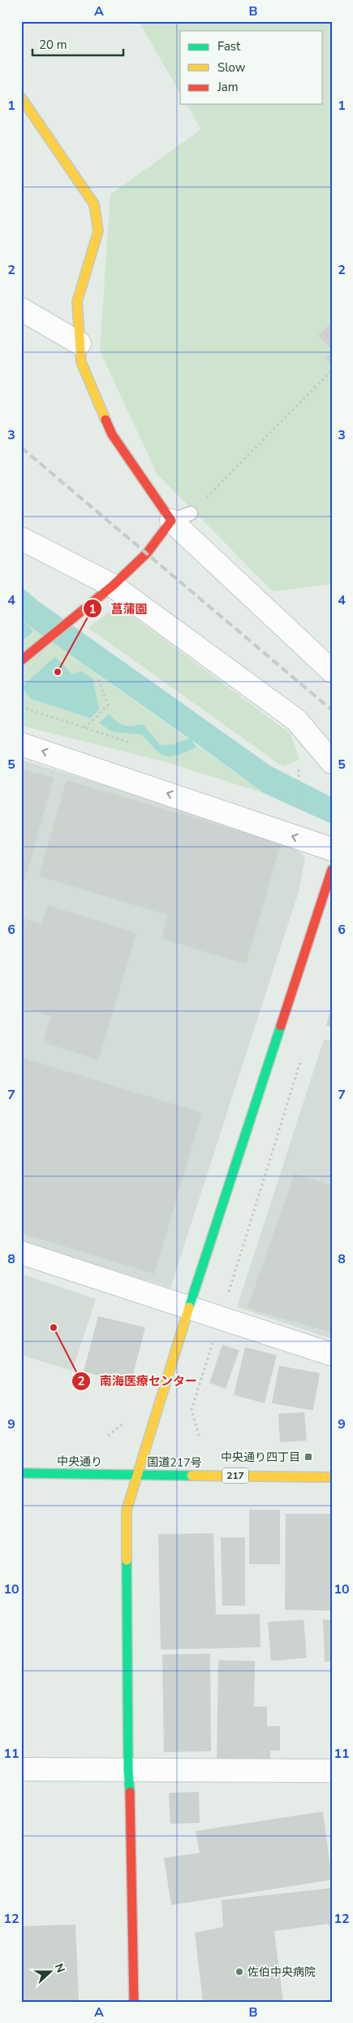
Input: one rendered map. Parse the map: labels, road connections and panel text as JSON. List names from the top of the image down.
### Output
{
  "streets": {
    "main road": ["中央通り", "国道217号", "217"]
  },
  "crossings": [
    ["中央通り", "国道217号"]
  ],
  "places": {
    "other": ["菖蒲園", "南海医療センター", "佐伯中央病院"],
    "transit": ["中央通り四丁目"]
  },
  "legend": ["Fast", "Slow", "Jam"],
  "scale_bar": "20 m",
  "north": "right",
  "grid": {
    "columns": ["A", "B"],
    "rows": [
      "1",
      "2",
      "3",
      "4",
      "5",
      "6",
      "7",
      "8",
      "9",
      "10",
      "11",
      "12"
    ]
  }
}
